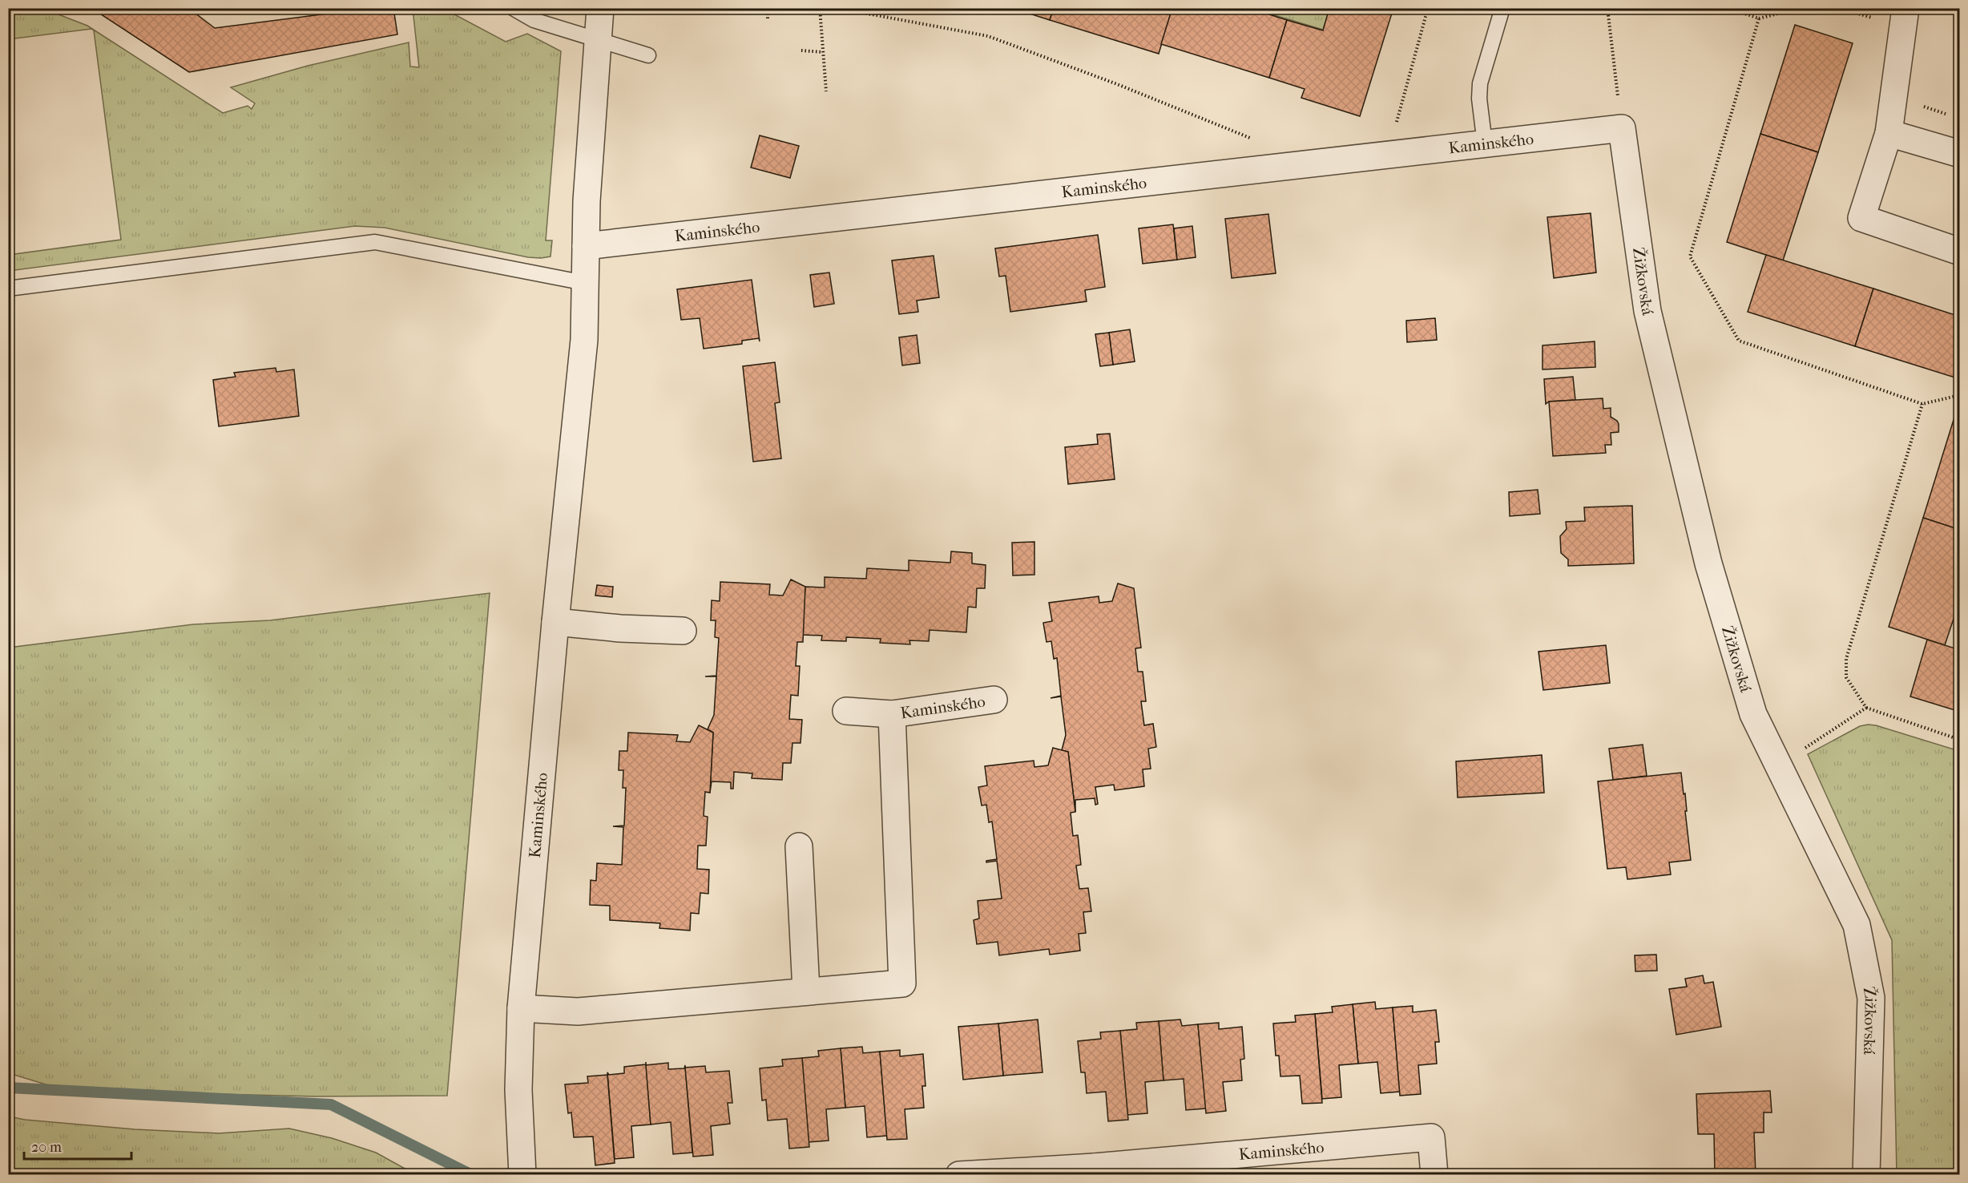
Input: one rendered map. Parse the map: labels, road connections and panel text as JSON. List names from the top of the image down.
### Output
{
  "streets": {
    "street": ["Kaminského", "Žižkovská"]
  },
  "crossings": [
    ["Kaminského", "Žižkovská"]
  ],
  "scale_bar": "20 m"
}
